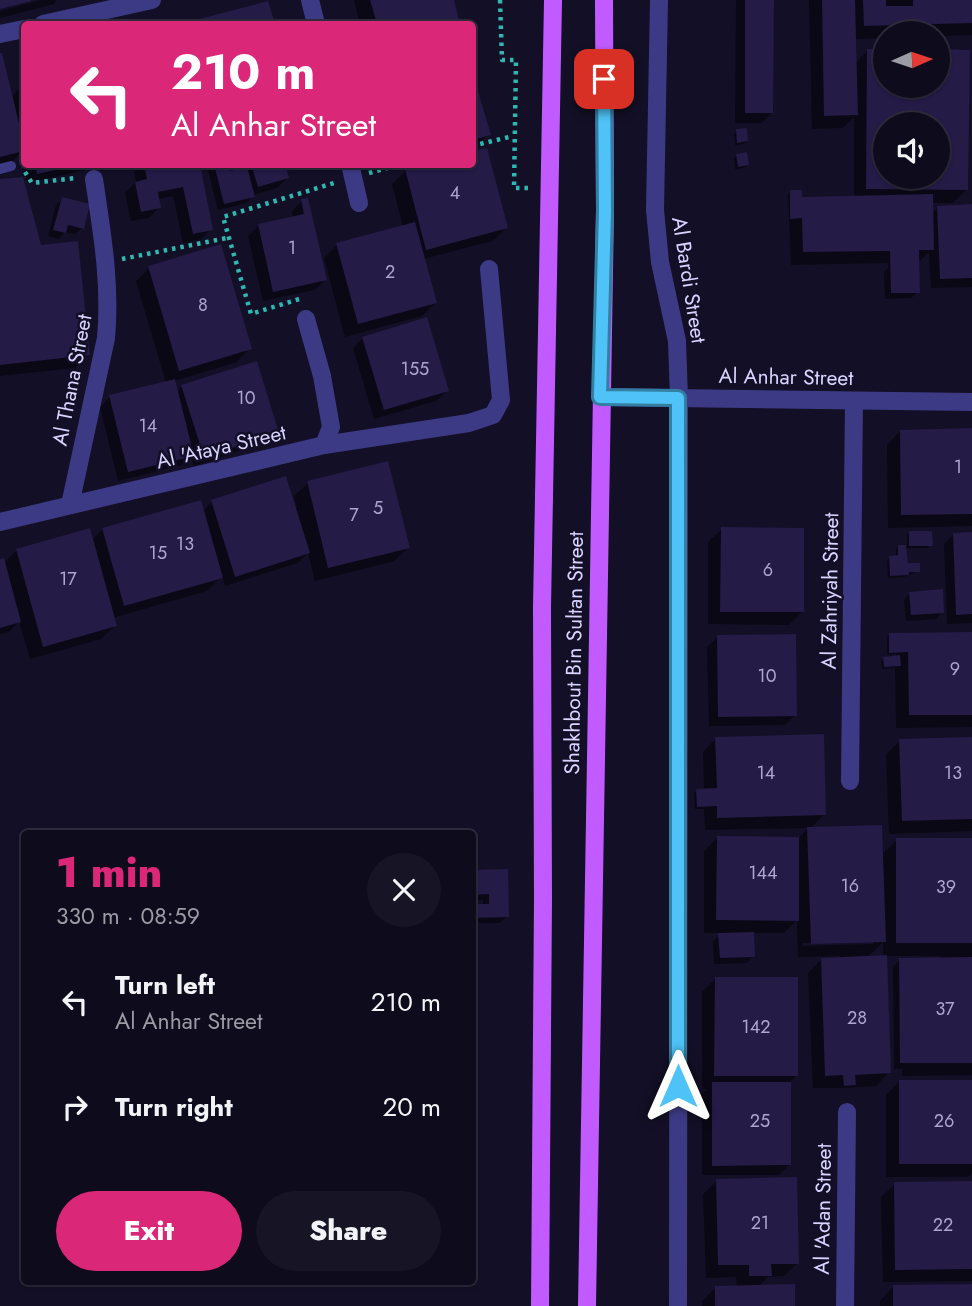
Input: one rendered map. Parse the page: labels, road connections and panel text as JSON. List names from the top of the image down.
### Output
{
  "streets": {
    "main road": ["Shakhbout Bin Sultan Street"],
    "street": [
      "Al Bardi Street",
      "Al Anhar Street",
      "Al Thana Street",
      "Al 'Ataya Street",
      "Al Zahriyah Street",
      "Al 'Adan Street"
    ]
  },
  "crossings": [
    ["Al Bardi Street", "Al Anhar Street"],
    ["Al Anhar Street", "Al Zahriyah Street"],
    ["Al Anhar Street", "Shakhbout Bin Sultan Street"],
    ["Al Thana Street", "Al 'Ataya Street"]
  ],
  "house_numbers": [
    "4",
    "1",
    "2",
    "8",
    "155",
    "10",
    "14",
    "1",
    "5",
    "7",
    "13",
    "15",
    "6",
    "17",
    "9",
    "10",
    "14",
    "13",
    "144",
    "16",
    "39",
    "37",
    "28",
    "142",
    "25",
    "26",
    "21",
    "22"
  ],
  "north": "right",
  "page": {
    "turn": ["210 m", "Al Anhar Street"],
    "heading": ["1 min", "330 m · 08:59"],
    "list": [
      {
        "name": "Turn left",
        "note": "Al Anhar Street",
        "value": "210 m"
      },
      {
        "name": "Turn right",
        "value": "20 m"
      }
    ],
    "buttons": ["Exit", "Share"]
  }
}
